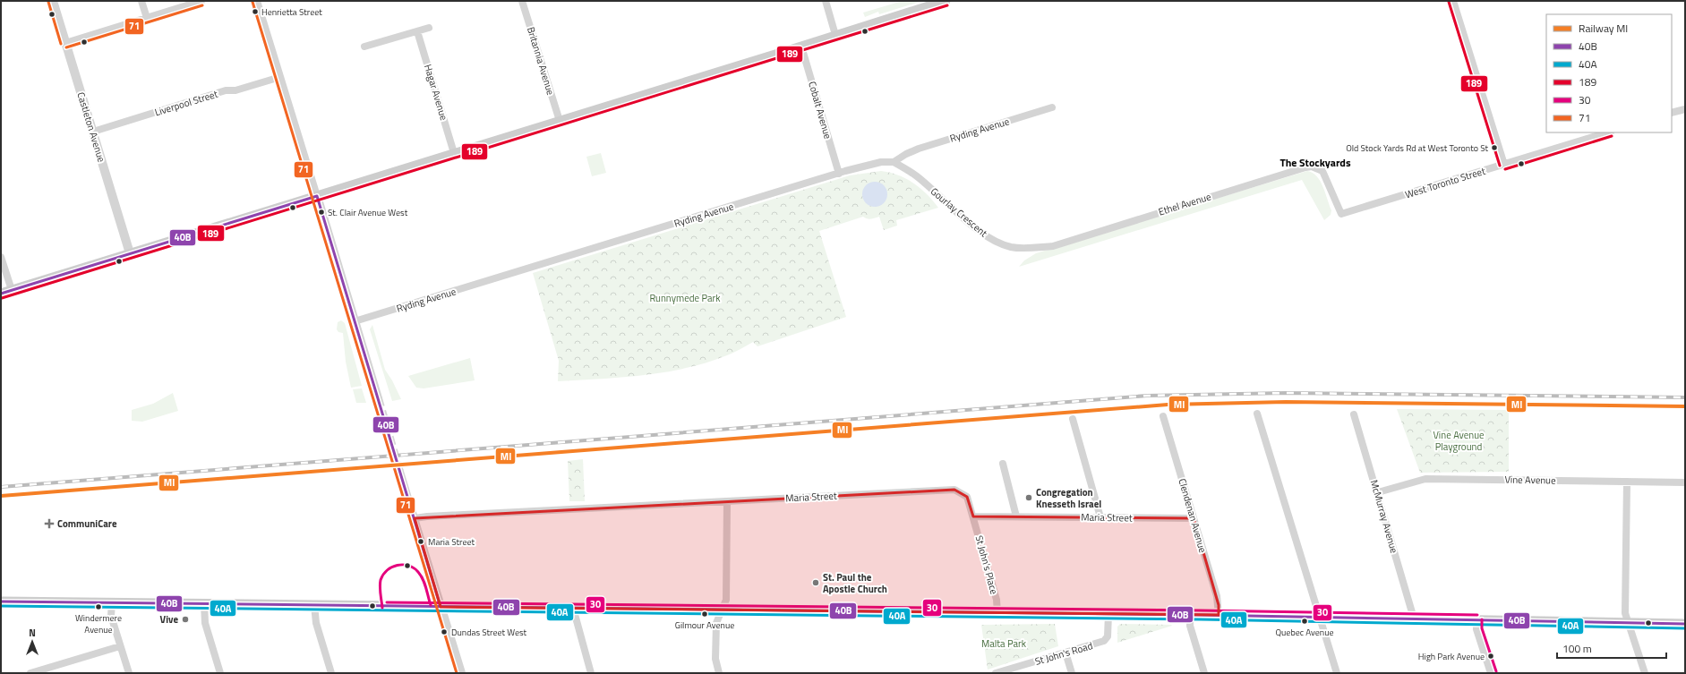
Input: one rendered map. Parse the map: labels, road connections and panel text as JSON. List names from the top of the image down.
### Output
{
  "streets": {
    "street": [
      "Britannia Avenue",
      "Hagar Avenue",
      "Liverpool Street",
      "Cobalt Avenue",
      "Castleton Avenue",
      "Ryding Avenue",
      "West Toronto Street",
      "Ethel Avenue",
      "Gourlay Crescent",
      "Vine Avenue",
      "Maria Street",
      "Clendenan Avenue",
      "McMurray Avenue",
      "St John's Place",
      "St John's Road"
    ]
  },
  "crossings": [
    ["Liverpool Street", "Castleton Avenue"],
    ["Cobalt Avenue", "Ryding Avenue"],
    ["Ryding Avenue", "Gourlay Crescent"],
    ["West Toronto Street", "Ethel Avenue"],
    ["Ethel Avenue", "Gourlay Crescent"],
    ["Vine Avenue", "McMurray Avenue"],
    ["Maria Street", "Clendenan Avenue"],
    ["Maria Street", "St John's Place"]
  ],
  "districts": ["The Stockyards"],
  "parks": ["Runnymede Park", "Vine Avenue Playground", "Malta Park"],
  "places": {
    "other": [
      "Henrietta Street",
      "Old Stock Yards Rd at West Toronto St",
      "St. Clair Avenue West",
      "Congregation Knesseth Israel",
      "Maria Street",
      "St. Paul the Apostle Church",
      "Windermere Avenue",
      "Gilmour Avenue",
      "Vive",
      "Quebec Avenue",
      "Dundas Street West",
      "High Park Avenue"
    ],
    "health": ["CommuniCare"]
  },
  "lines": [
    "transit line 189",
    "transit line 71",
    "transit line 40B",
    "rail line MI",
    "transit line 30",
    "transit line 40A"
  ],
  "legend": [
    "Railway MI",
    "40B",
    "40A",
    "189",
    "30",
    "71"
  ],
  "scale_bar": "100 m",
  "north": "top"
}
